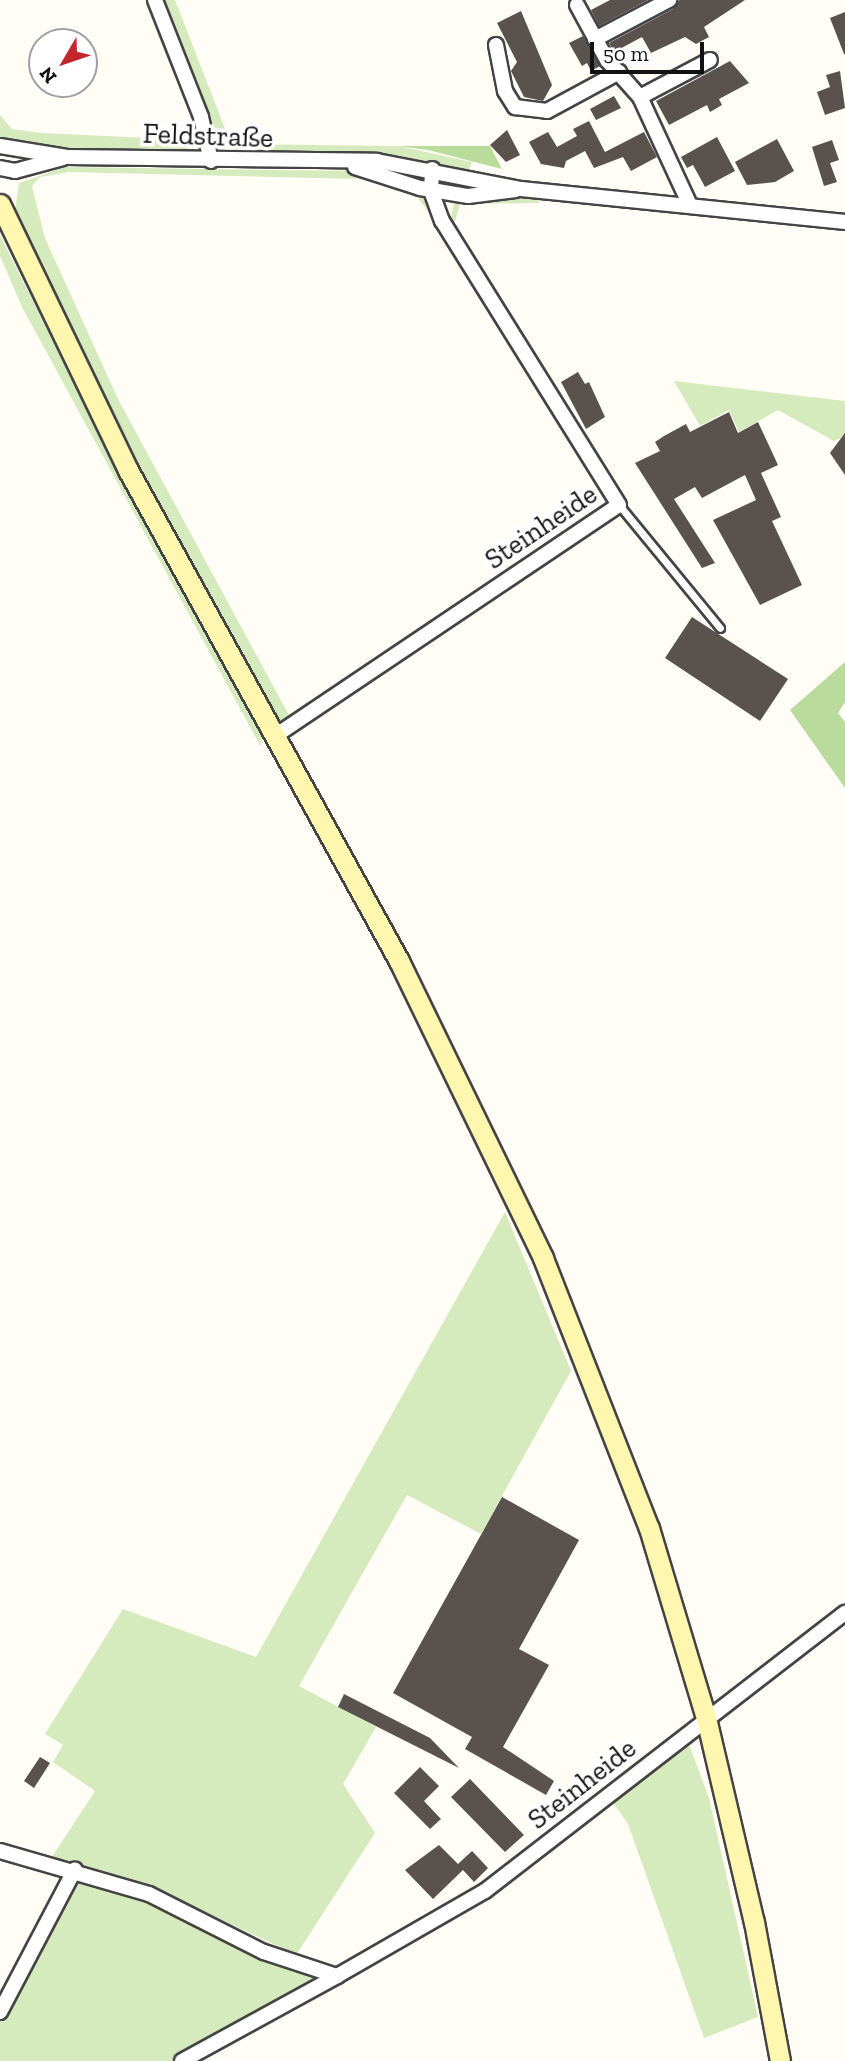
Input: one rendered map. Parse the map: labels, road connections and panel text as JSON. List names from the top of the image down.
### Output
{
  "streets": {
    "street": ["Feldstraße", "Steinheide"]
  },
  "crossings": [
    ["Feldstraße", "Steinheide"]
  ],
  "scale_bar": "50 m",
  "north": "bottom left"
}
